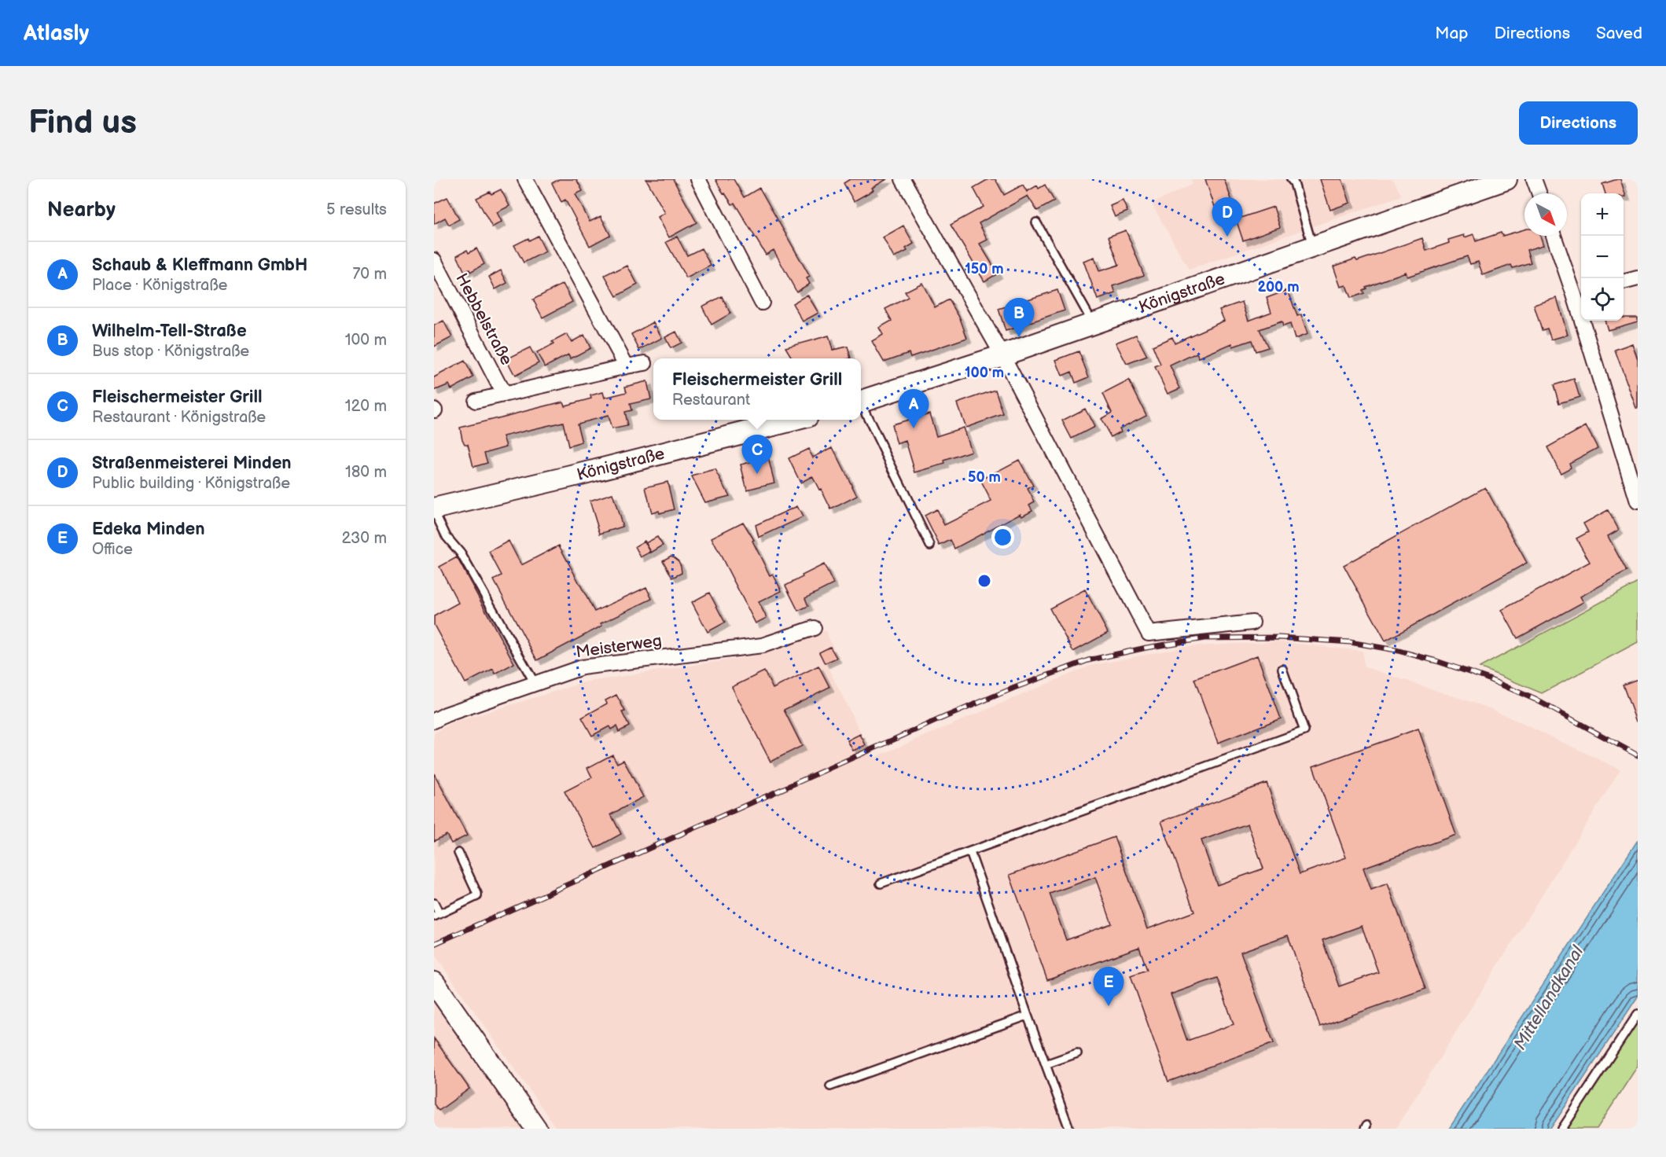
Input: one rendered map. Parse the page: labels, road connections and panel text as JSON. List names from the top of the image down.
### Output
{
  "streets": {
    "main road": ["Königstraße"],
    "street": ["Hebbelstraße", "Meisterweg"]
  },
  "water": ["Mittellandkanal"],
  "north": "bottom right",
  "page": {
    "header": "Atlasly",
    "nav": ["Map", "Directions", "Saved"],
    "buttons": "Directions",
    "title": "Find us",
    "heading": ["Nearby", "5 results"],
    "map_buttons": ["+", "−"],
    "pins": [
      "D",
      "B",
      "A",
      "C",
      "E"
    ],
    "list": [
      {
        "mark": "A",
        "name": "Schaub & Kleffmann GmbH",
        "note": "Place · Königstraße",
        "value": "70 m"
      },
      {
        "mark": "B",
        "name": "Wilhelm-Tell-Straße",
        "note": "Bus stop · Königstraße",
        "value": "100 m"
      },
      {
        "mark": "C",
        "name": "Fleischermeister Grill",
        "note": "Restaurant · Königstraße",
        "value": "120 m"
      },
      {
        "mark": "D",
        "name": "Straßenmeisterei Minden",
        "note": "Public building · Königstraße",
        "value": "180 m"
      },
      {
        "mark": "E",
        "name": "Edeka Minden",
        "note": "Office",
        "value": "230 m"
      }
    ],
    "popup": ["Fleischermeister Grill", "Restaurant"]
  },
  "rings": [
    "150 m",
    "200 m",
    "100 m",
    "50 m"
  ]
}
